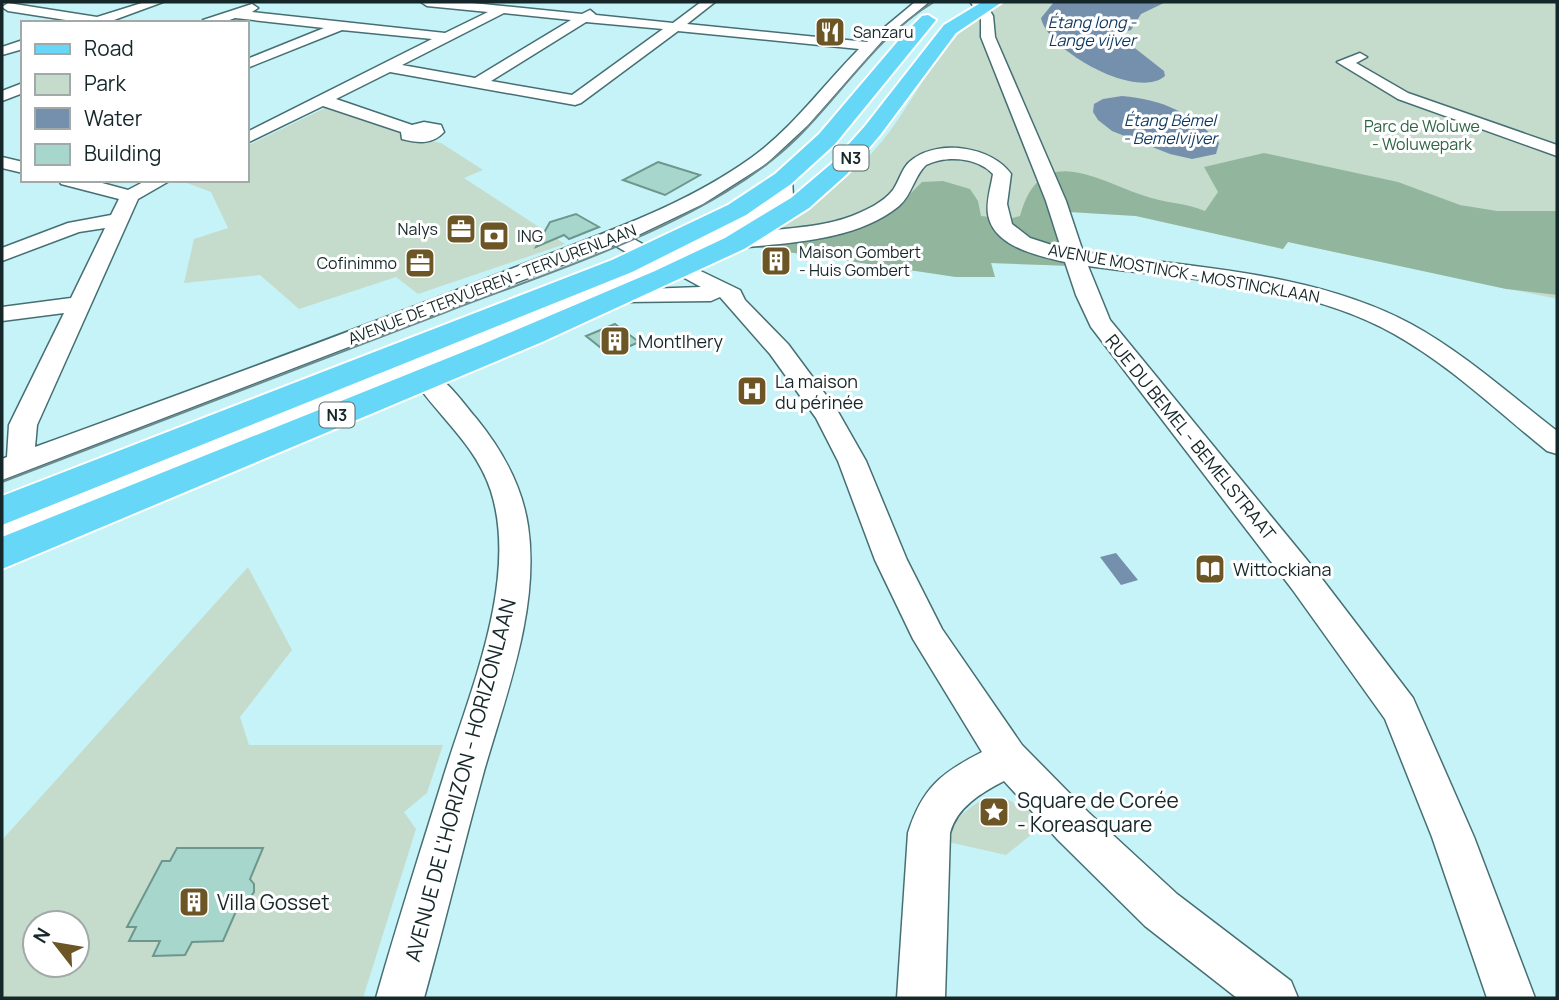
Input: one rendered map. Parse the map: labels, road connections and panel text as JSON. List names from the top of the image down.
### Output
{
  "streets": {
    "main road": ["N3", "AVENUE DE TERVUEREN - TERVURENLAAN"],
    "street": ["AVENUE MOSTINCK - MOSTINCKLAAN", "RUE DU BEMEL - BEMELSTRAAT", "AVENUE DE L'HORIZON - HORIZONLAAN"]
  },
  "crossings": [
    ["AVENUE MOSTINCK - MOSTINCKLAAN", "AVENUE DE TERVUEREN - TERVURENLAAN"],
    ["AVENUE MOSTINCK - MOSTINCKLAAN", "RUE DU BEMEL - BEMELSTRAAT"],
    ["AVENUE DE TERVUEREN - TERVURENLAAN", "RUE DU BEMEL - BEMELSTRAAT"],
    ["AVENUE DE TERVUEREN - TERVURENLAAN", "AVENUE DE L'HORIZON - HORIZONLAAN"]
  ],
  "water": ["Étang long - Lange vijver", "Étang Bémel - Bemelvijver"],
  "parks": ["Parc de Woluwe - Woluwepark"],
  "places": {
    "restaurant": ["Sanzaru"],
    "office": ["Nalys", "Cofinimmo"],
    "bank": ["ING"],
    "building": ["Maison Gombert - Huis Gombert", "Montlhery", "Villa Gosset"],
    "hospital": ["La maison du périnée"],
    "library": ["Wittockiana"],
    "place": ["Square de Corée - Koreasquare"]
  },
  "legend": [
    "Road",
    "Park",
    "Water",
    "Building"
  ],
  "north": "top left"
}
